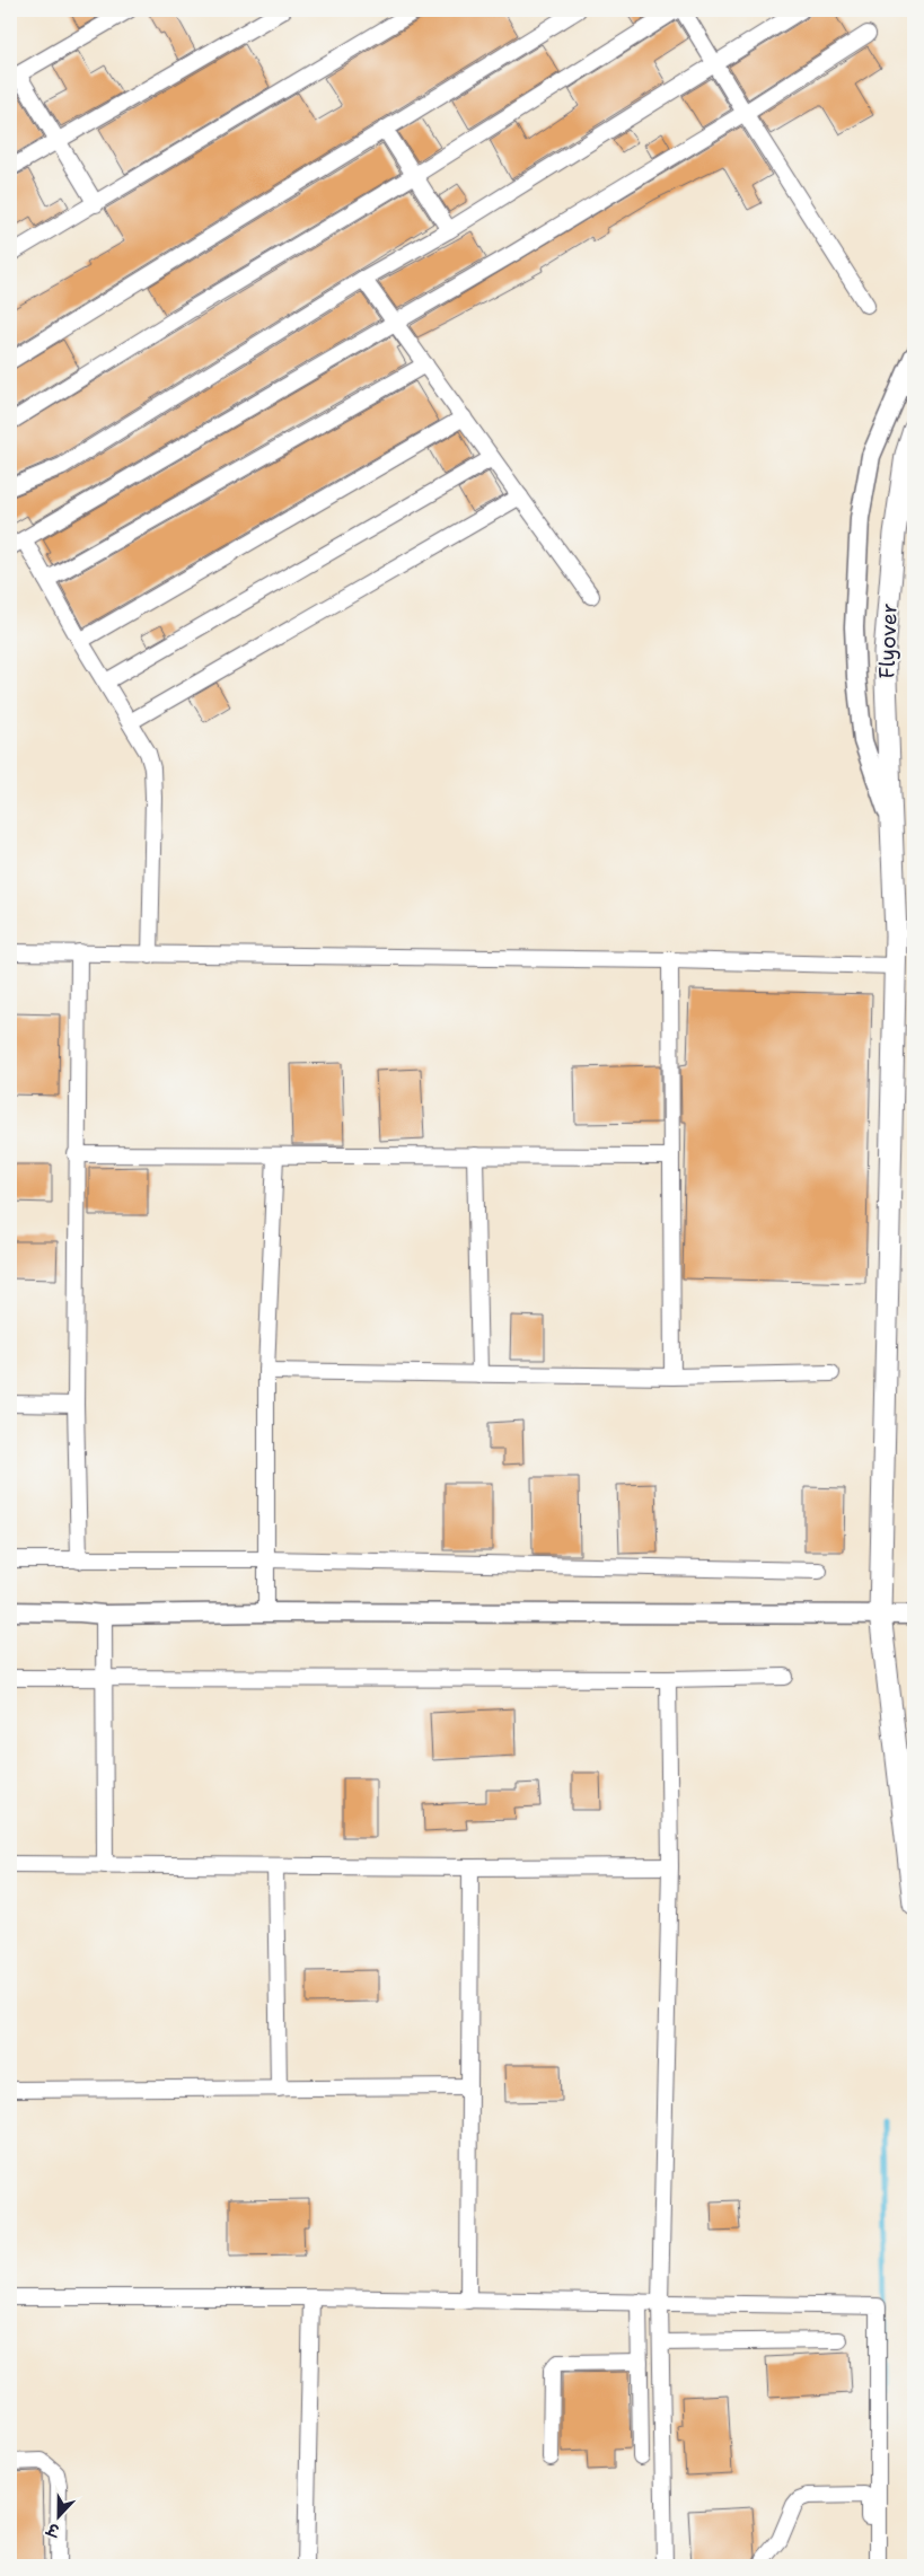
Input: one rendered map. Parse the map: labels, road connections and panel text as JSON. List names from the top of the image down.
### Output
{
  "streets": {
    "main road": ["Flyover"]
  },
  "north": "bottom"
}
